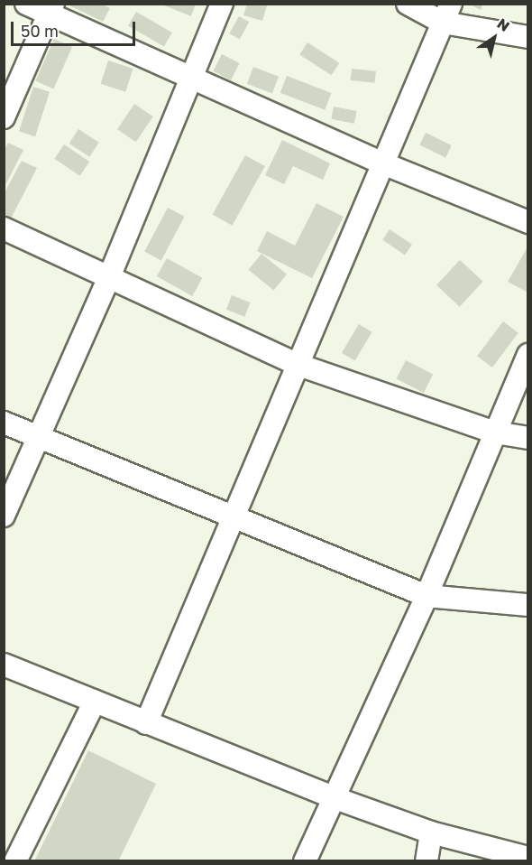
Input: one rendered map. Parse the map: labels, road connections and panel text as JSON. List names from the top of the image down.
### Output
{
  "scale_bar": "50 m",
  "north": "top right"
}
